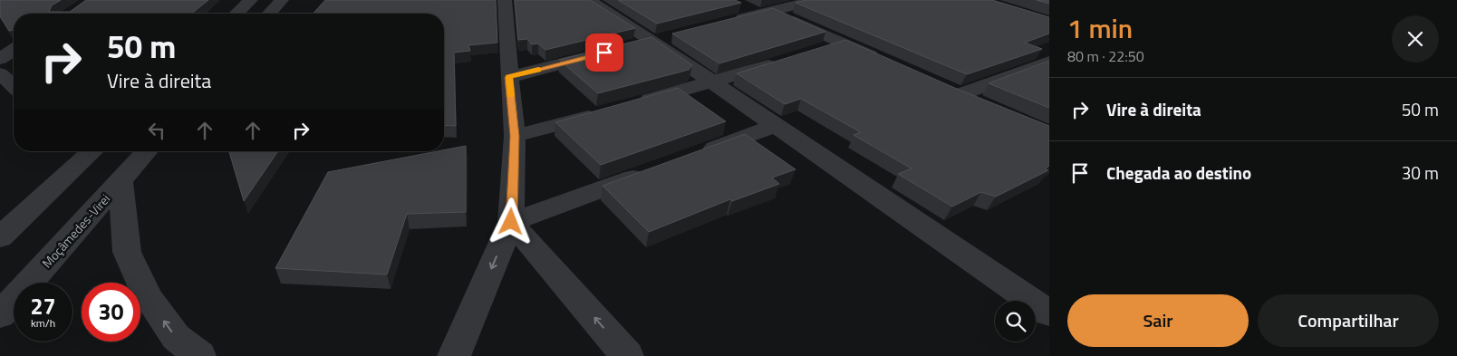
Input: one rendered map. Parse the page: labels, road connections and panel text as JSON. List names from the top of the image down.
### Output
{
  "streets": {
    "street": ["Moçâmedes-Virei"]
  },
  "page": {
    "heading": ["1 min", "80 m · 22:50"],
    "turn": ["50 m", "Vire à direita"],
    "list": [
      {
        "name": "Vire à direita",
        "value": "50 m"
      },
      {
        "name": "Chegada ao destino",
        "value": "30 m"
      }
    ],
    "speed": "27 km/h",
    "limit": "30",
    "buttons": ["Sair", "Compartilhar"]
  }
}
